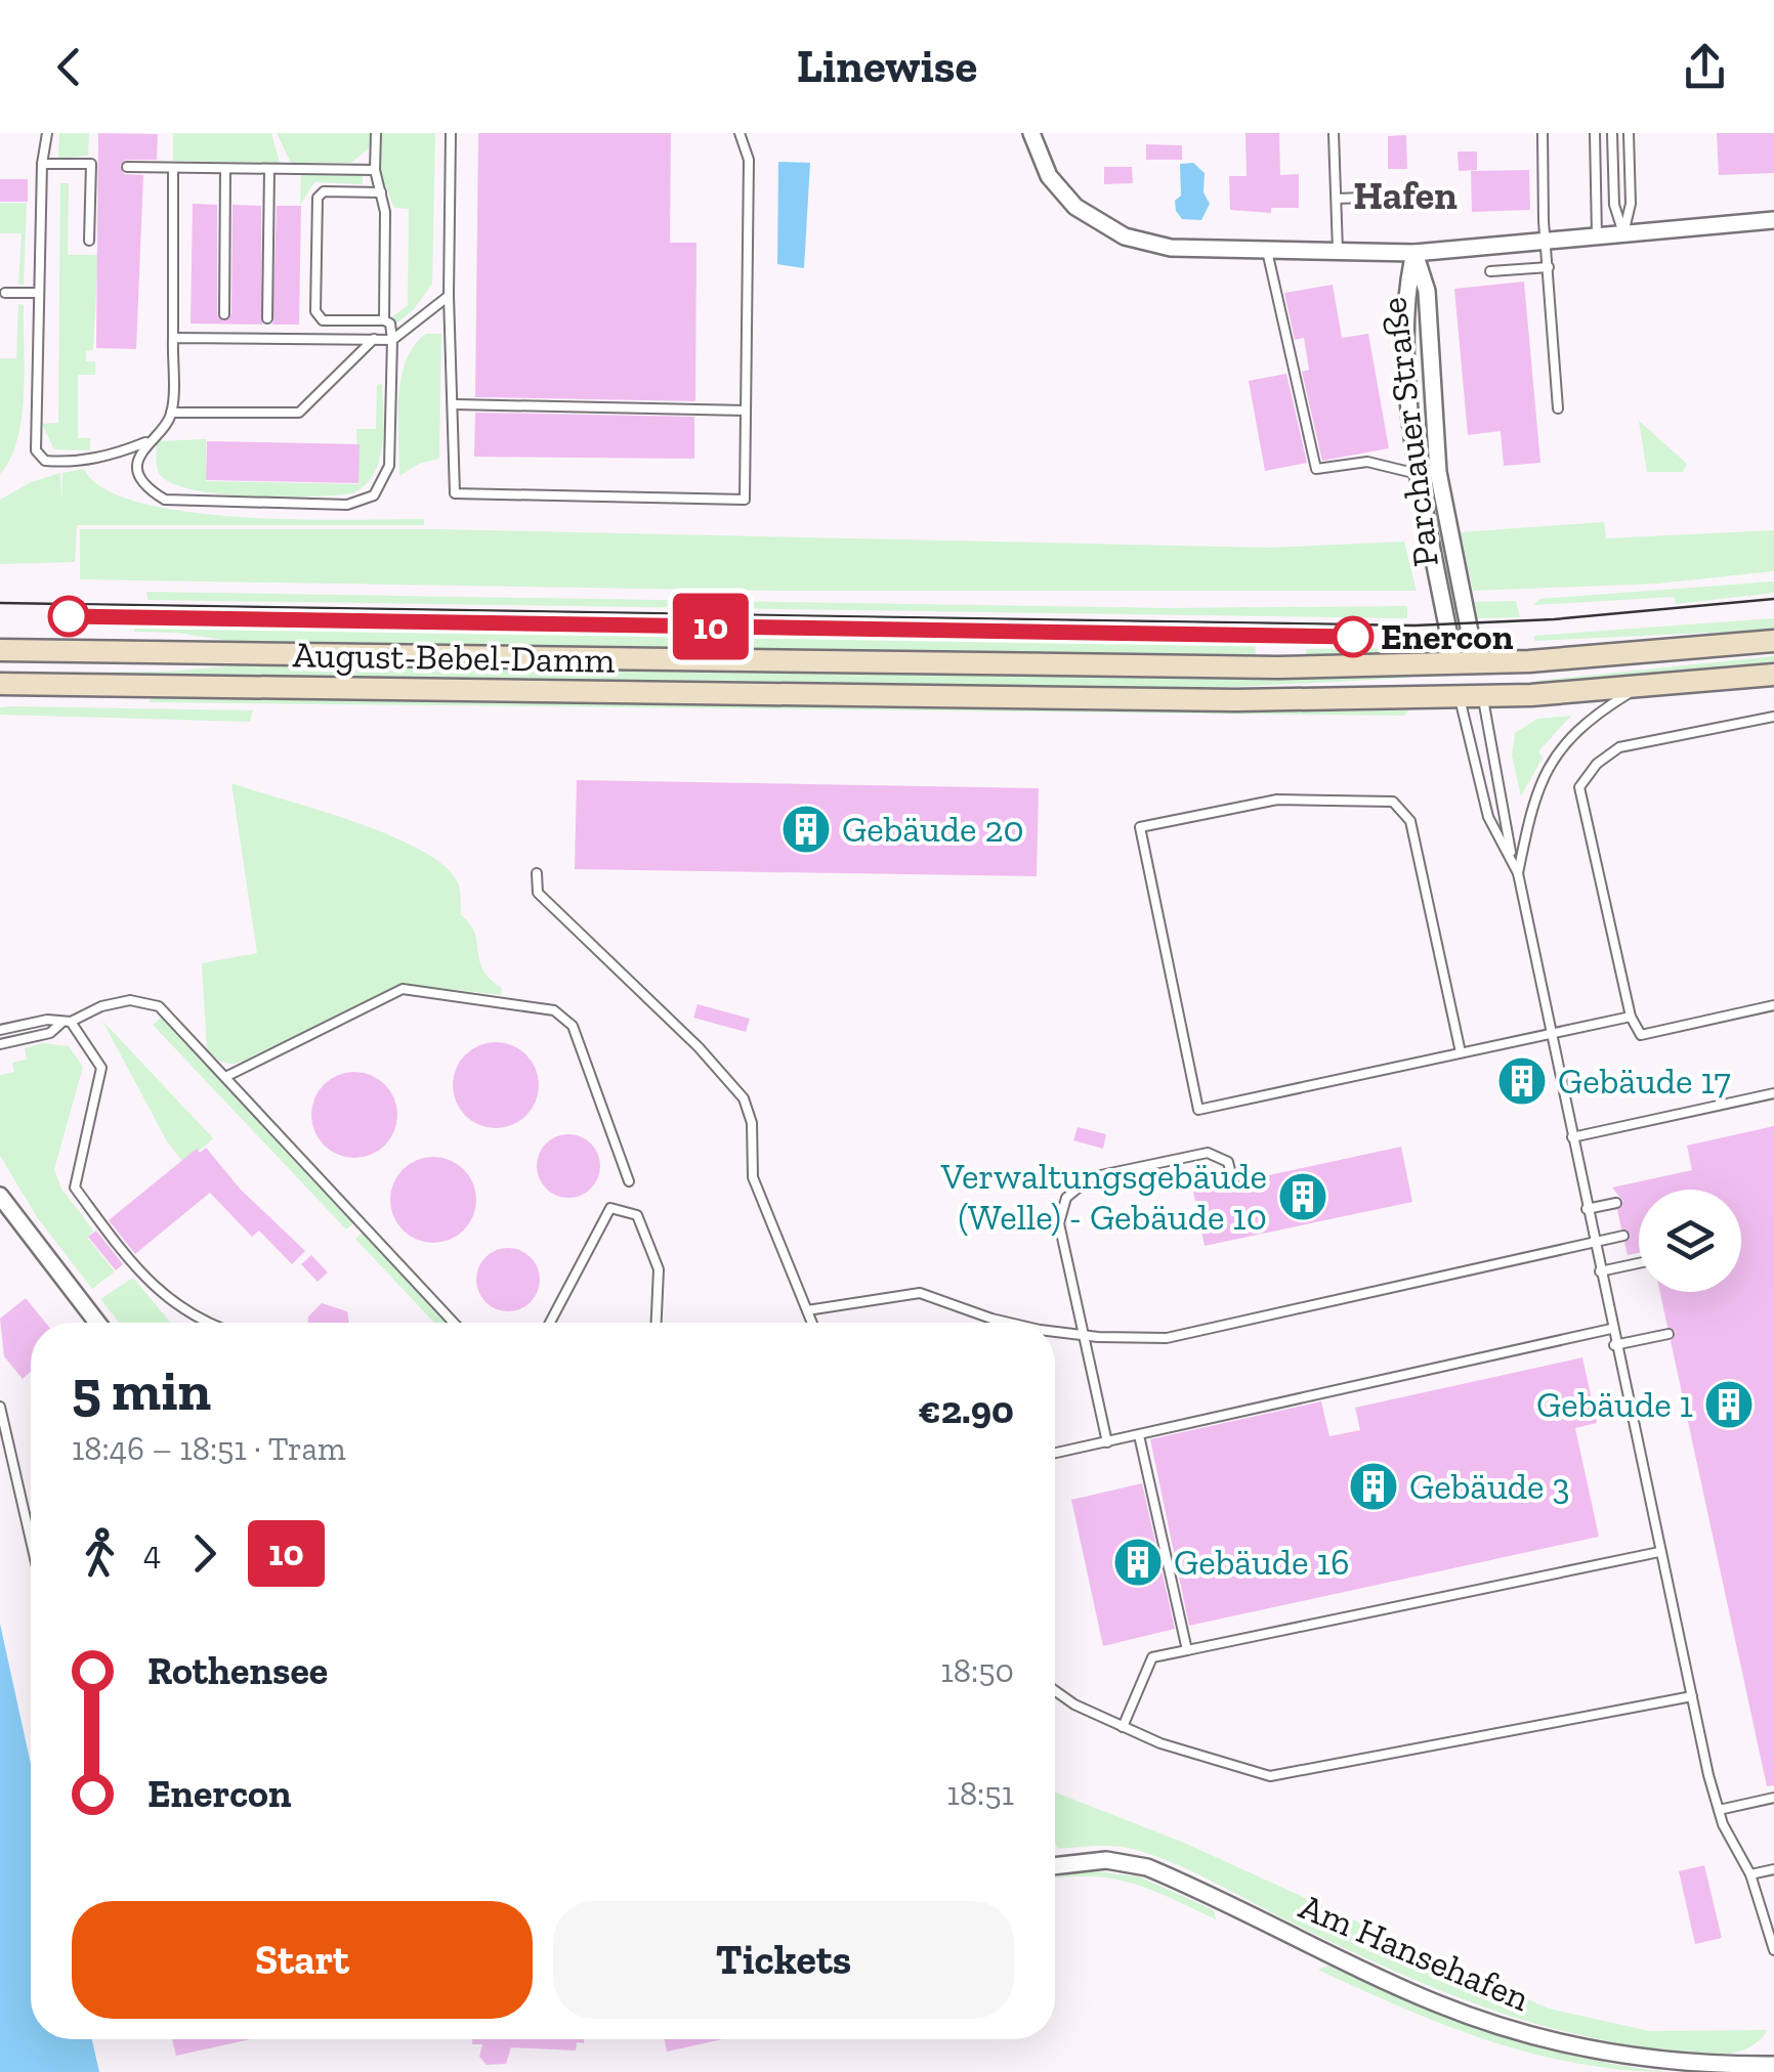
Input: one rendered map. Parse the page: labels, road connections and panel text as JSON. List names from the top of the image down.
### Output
{
  "streets": {
    "main road": ["August-Bebel-Damm"],
    "street": ["Parchauer Straße", "Am Hansehafen"]
  },
  "crossings": [
    ["Parchauer Straße", "August-Bebel-Damm"]
  ],
  "districts": ["Hafen"],
  "places": {
    "other": ["Enercon"],
    "building": [
      "Gebäude 20",
      "Gebäude 17",
      "Verwaltungsgebäude (Welle) - Gebäude 10",
      "Gebäude 1",
      "Gebäude 3",
      "Gebäude 16"
    ]
  },
  "lines": ["tram line 10"],
  "page": {
    "header": "Linewise",
    "on_map": "10",
    "heading": ["5 min", "18:46 – 18:51 · Tram", "€2.90"],
    "legs": ["4", "10"],
    "list": [
      {
        "name": "Rothensee",
        "value": "18:50"
      },
      {
        "name": "Enercon",
        "value": "18:51"
      }
    ],
    "buttons": ["Start", "Tickets"]
  }
}
